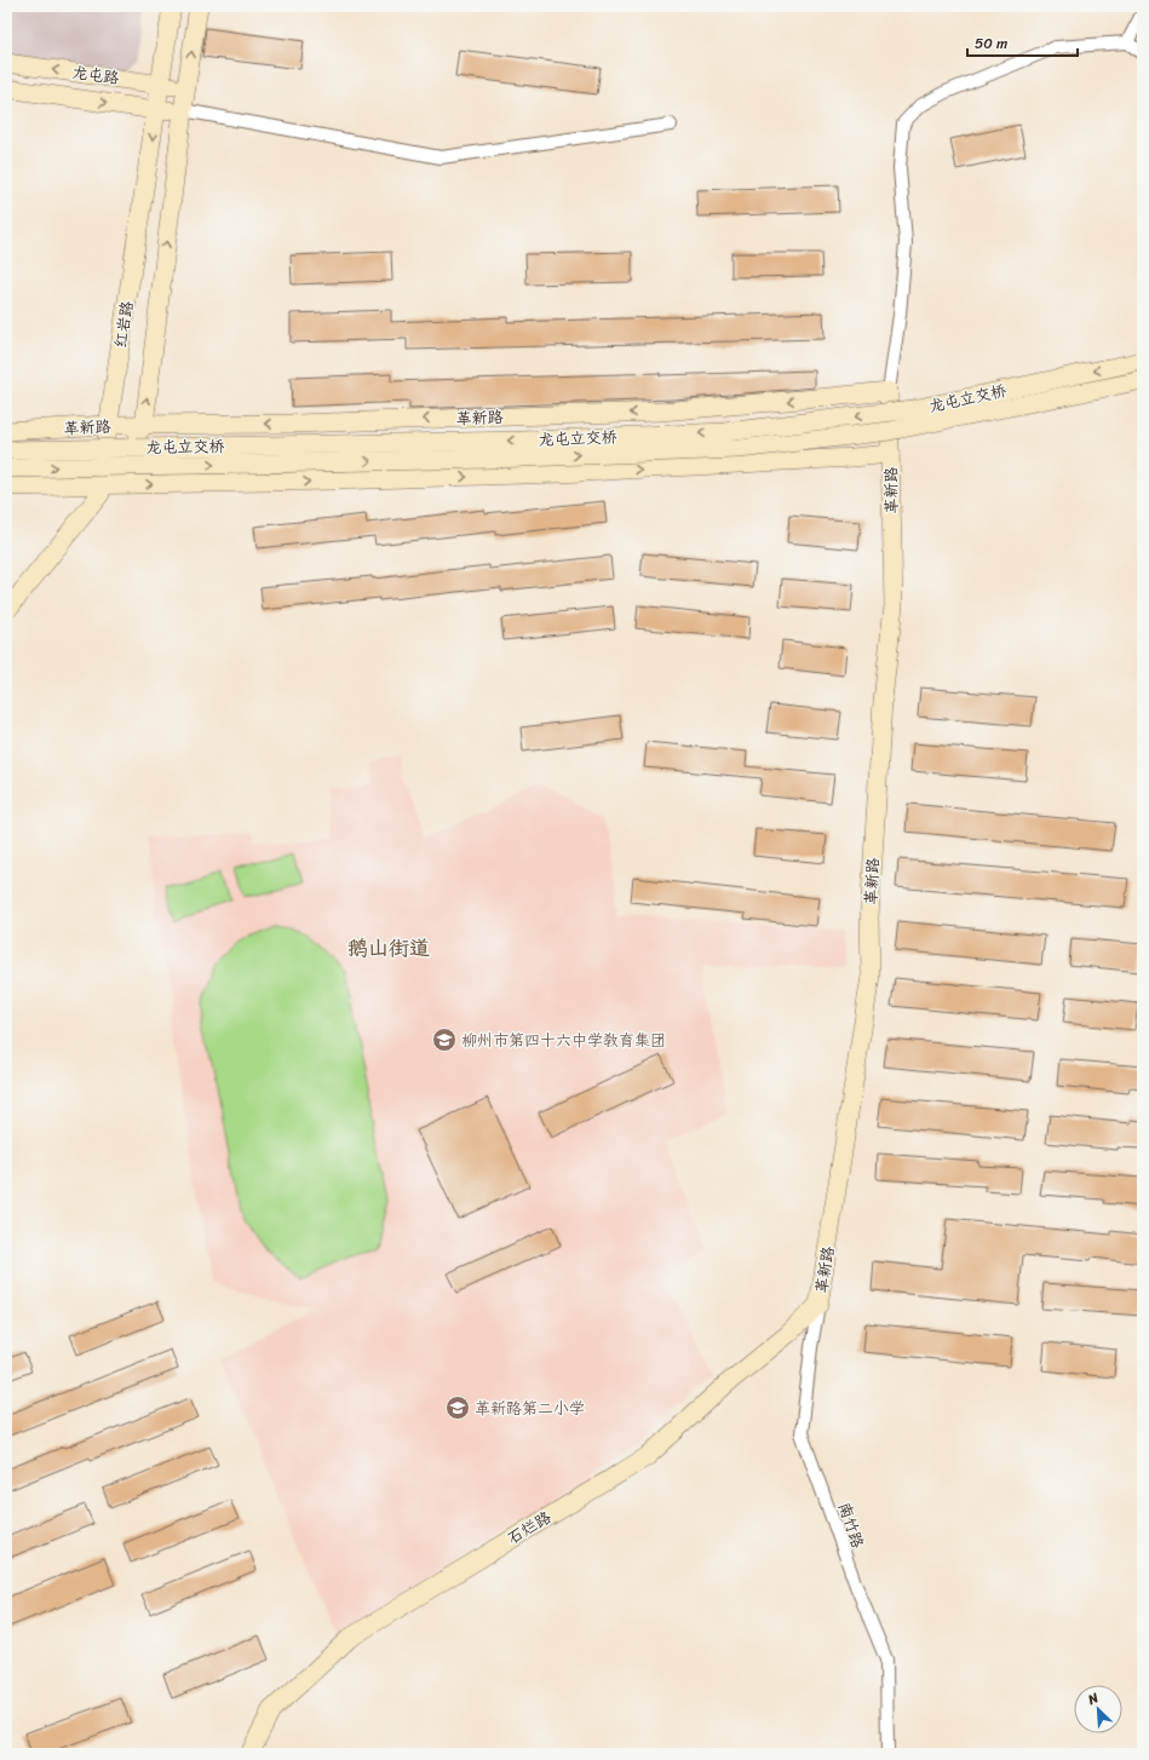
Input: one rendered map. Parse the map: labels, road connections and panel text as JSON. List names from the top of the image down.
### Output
{
  "streets": {
    "main road": [
      "龙屯路",
      "红岩路",
      "龙屯立交桥",
      "革新路",
      "石烂路"
    ],
    "street": ["南竹路"]
  },
  "crossings": [
    ["龙屯路", "红岩路"],
    ["红岩路", "革新路"],
    ["革新路", "南竹路"],
    ["革新路", "石烂路"],
    ["南竹路", "石烂路"]
  ],
  "districts": ["鹅山街道"],
  "places": {
    "school or university": ["柳州市第四十六中学教育集团", "革新路第二小学"]
  },
  "scale_bar": "50 m",
  "north": "top left"
}
